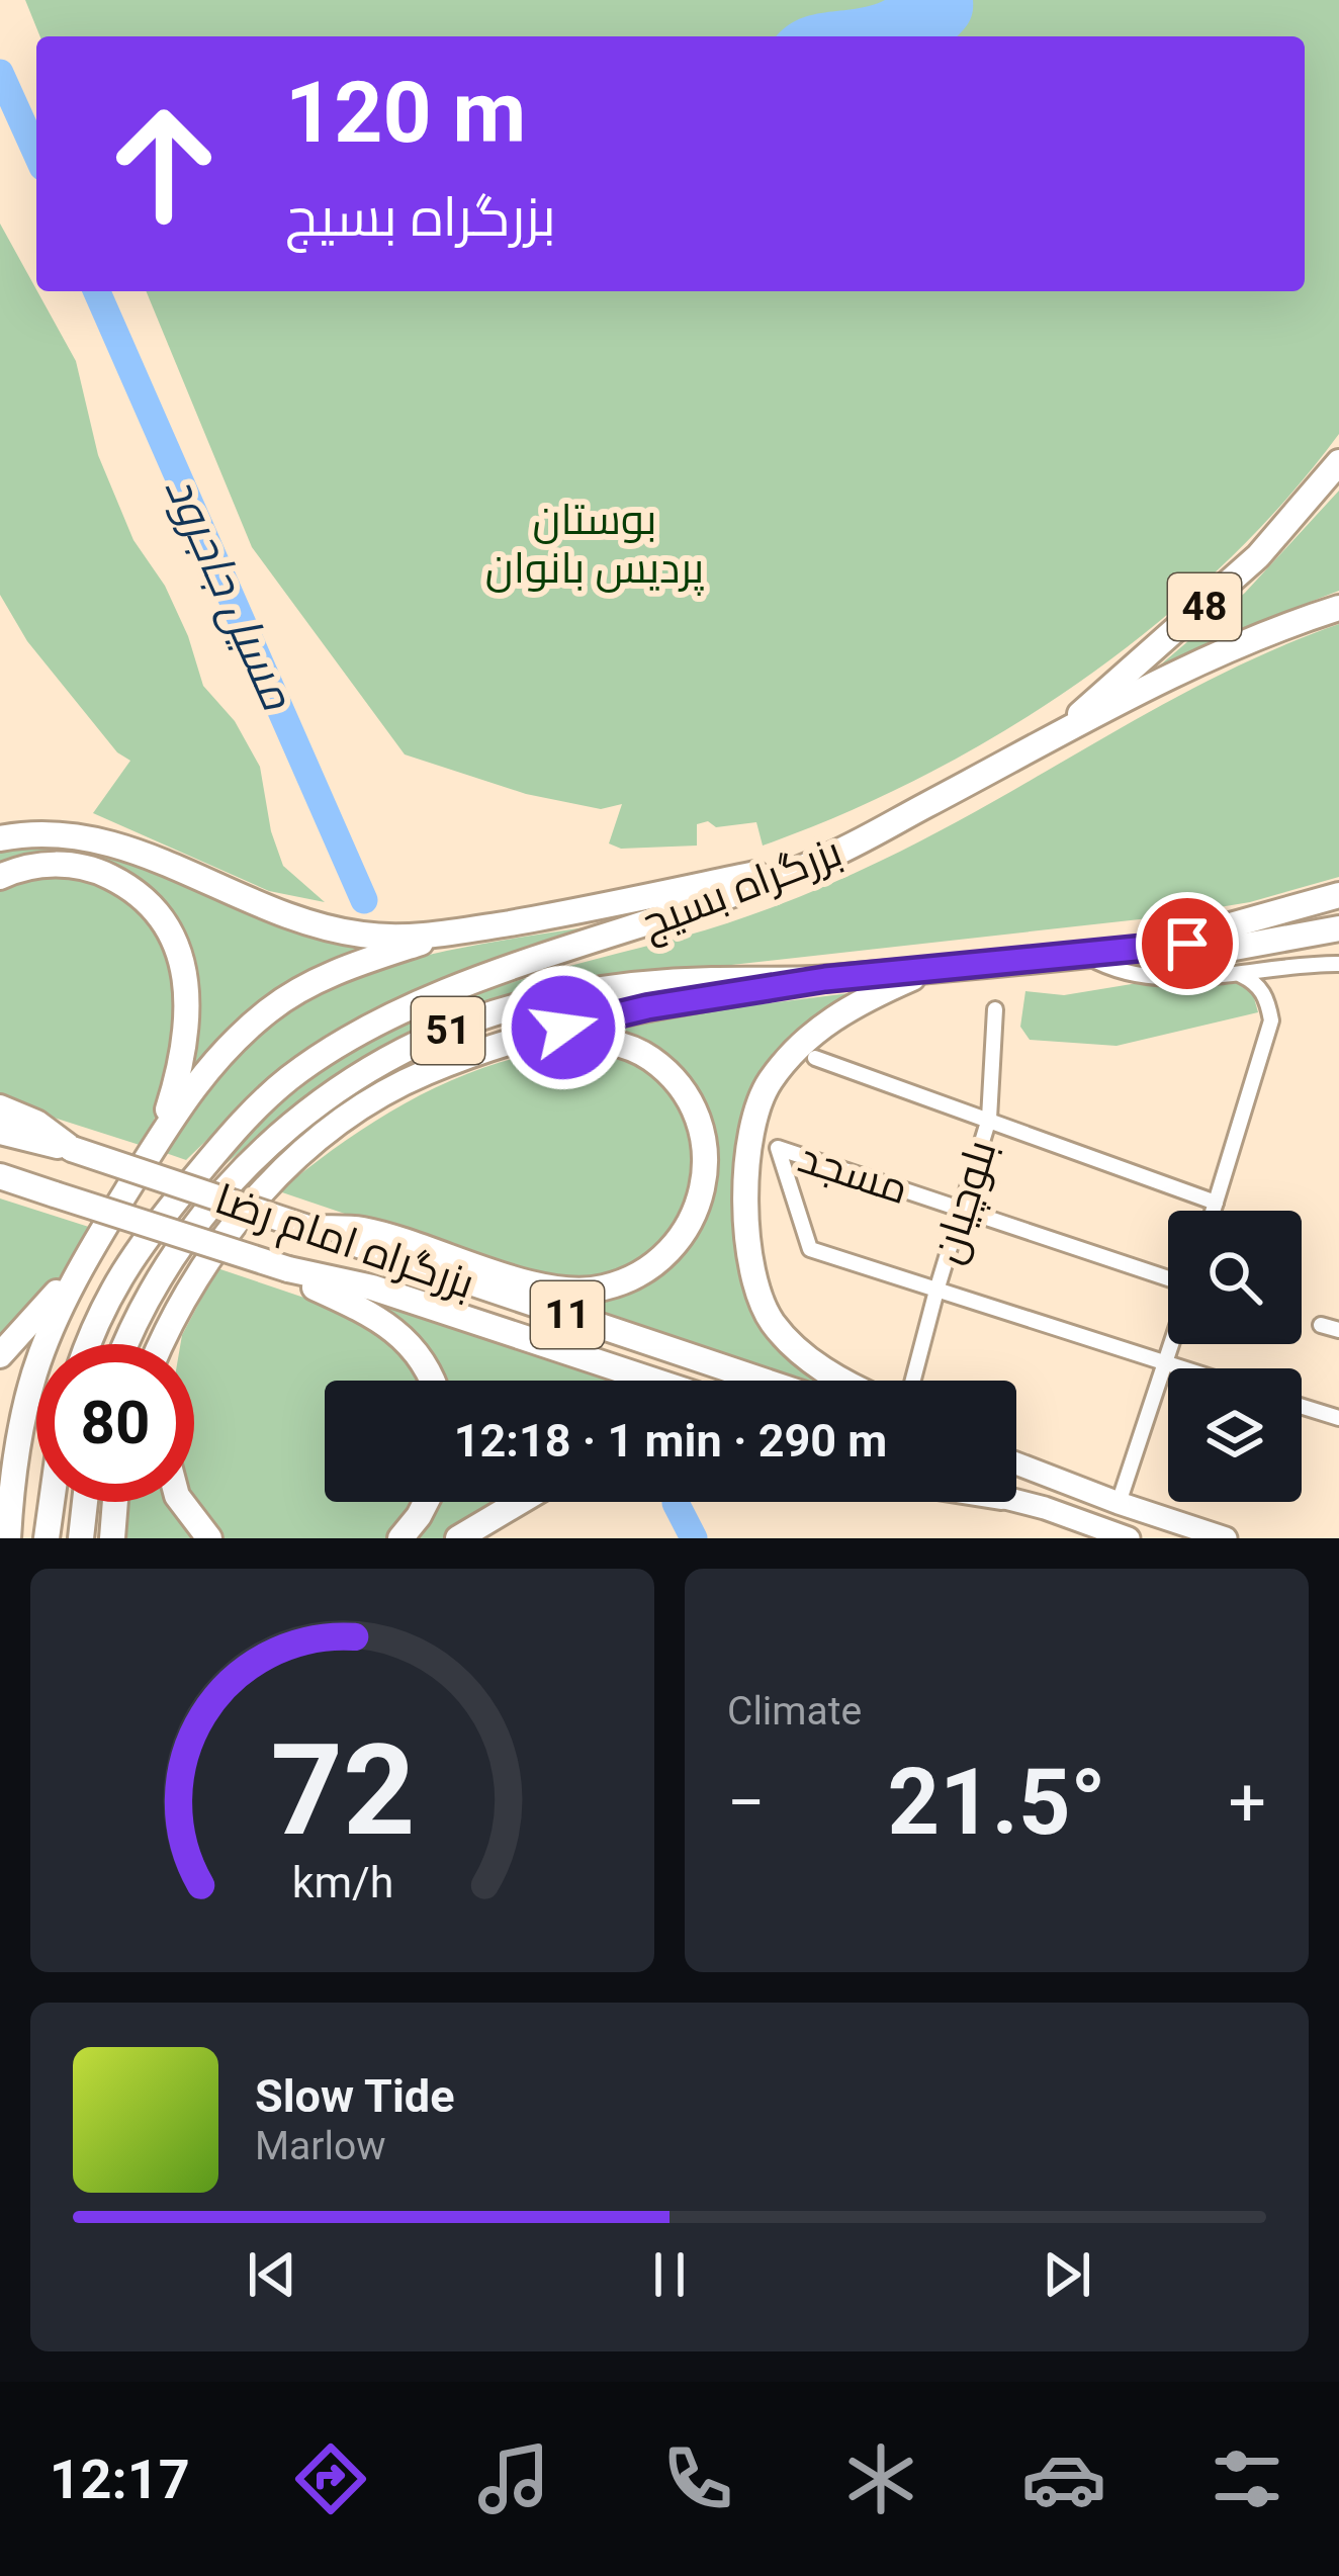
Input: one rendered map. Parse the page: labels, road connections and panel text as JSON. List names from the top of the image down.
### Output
{
  "streets": {
    "highway": [
      "48",
      "بزرگراه بسیج",
      "51",
      "بزرگراه امام رضا",
      "11"
    ],
    "street": ["مسجد", "بلوچیان"]
  },
  "crossings": [
    ["48", "بزرگراه بسیج"],
    ["مسجد", "بلوچیان"]
  ],
  "water": ["مسیل جاجرود"],
  "parks": ["بوستان پردیس بانوان"],
  "page": {
    "turn": ["120 m", "بزرگراه بسیج"],
    "limit": "80",
    "trip": "12:18 · 1 min · 290 m",
    "tile": "Climate",
    "heat": ["−", "21.5°", "+"],
    "song": ["Slow Tide", "Marlow"],
    "tabs": "12:17",
    "gauge": ["72", "km/h"]
  }
}
